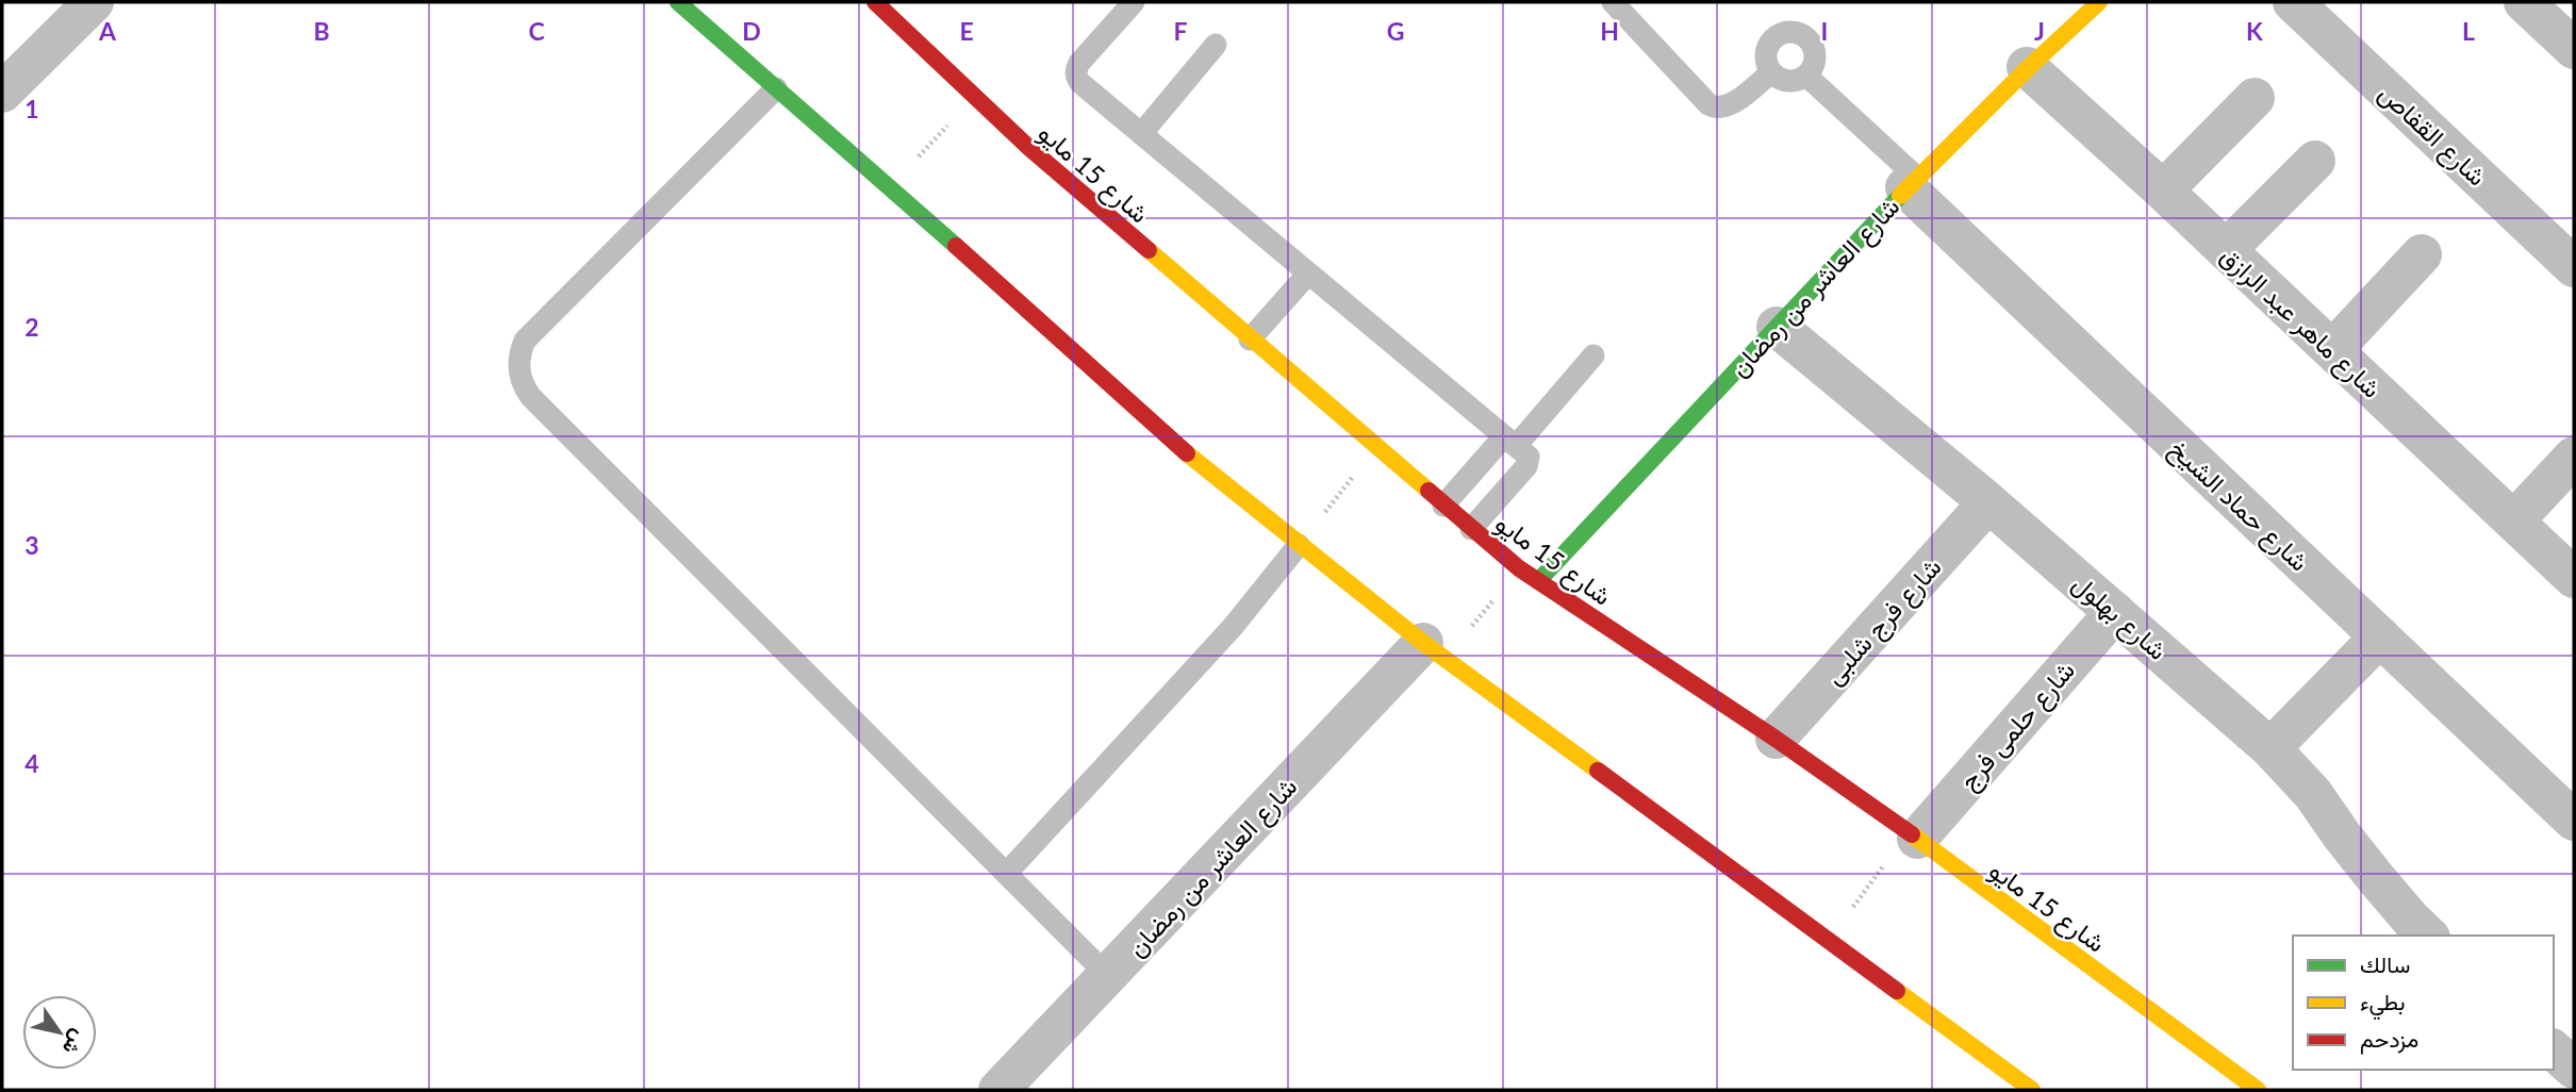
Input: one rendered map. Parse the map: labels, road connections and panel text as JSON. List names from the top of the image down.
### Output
{
  "streets": {
    "main road": ["شارع 15 مايو", "شارع العاشر من رمضان"],
    "street": [
      "شارع القفاص",
      "شارع ماهر عبد الرازق",
      "شارع حماد الشيخ",
      "شارع بهلول",
      "شارع فرج شلبى",
      "شارع حلمى فرج"
    ]
  },
  "crossings": [
    ["شارع 15 مايو", "شارع العاشر من رمضان"],
    ["شارع 15 مايو", "شارع فرج شلبى"],
    ["شارع 15 مايو", "شارع حلمى فرج"],
    ["شارع العاشر من رمضان", "شارع ماهر عبد الرازق"],
    ["شارع العاشر من رمضان", "شارع حماد الشيخ"],
    ["شارع العاشر من رمضان", "شارع بهلول"],
    ["شارع بهلول", "شارع فرج شلبى"],
    ["شارع بهلول", "شارع حلمى فرج"]
  ],
  "legend": ["سالك", "بطيء", "مزدحم"],
  "north": "bottom right",
  "grid": {
    "columns": [
      "A",
      "B",
      "C",
      "D",
      "E",
      "F",
      "G",
      "H",
      "I",
      "J",
      "K",
      "L"
    ],
    "rows": [
      "1",
      "2",
      "3",
      "4"
    ]
  }
}
